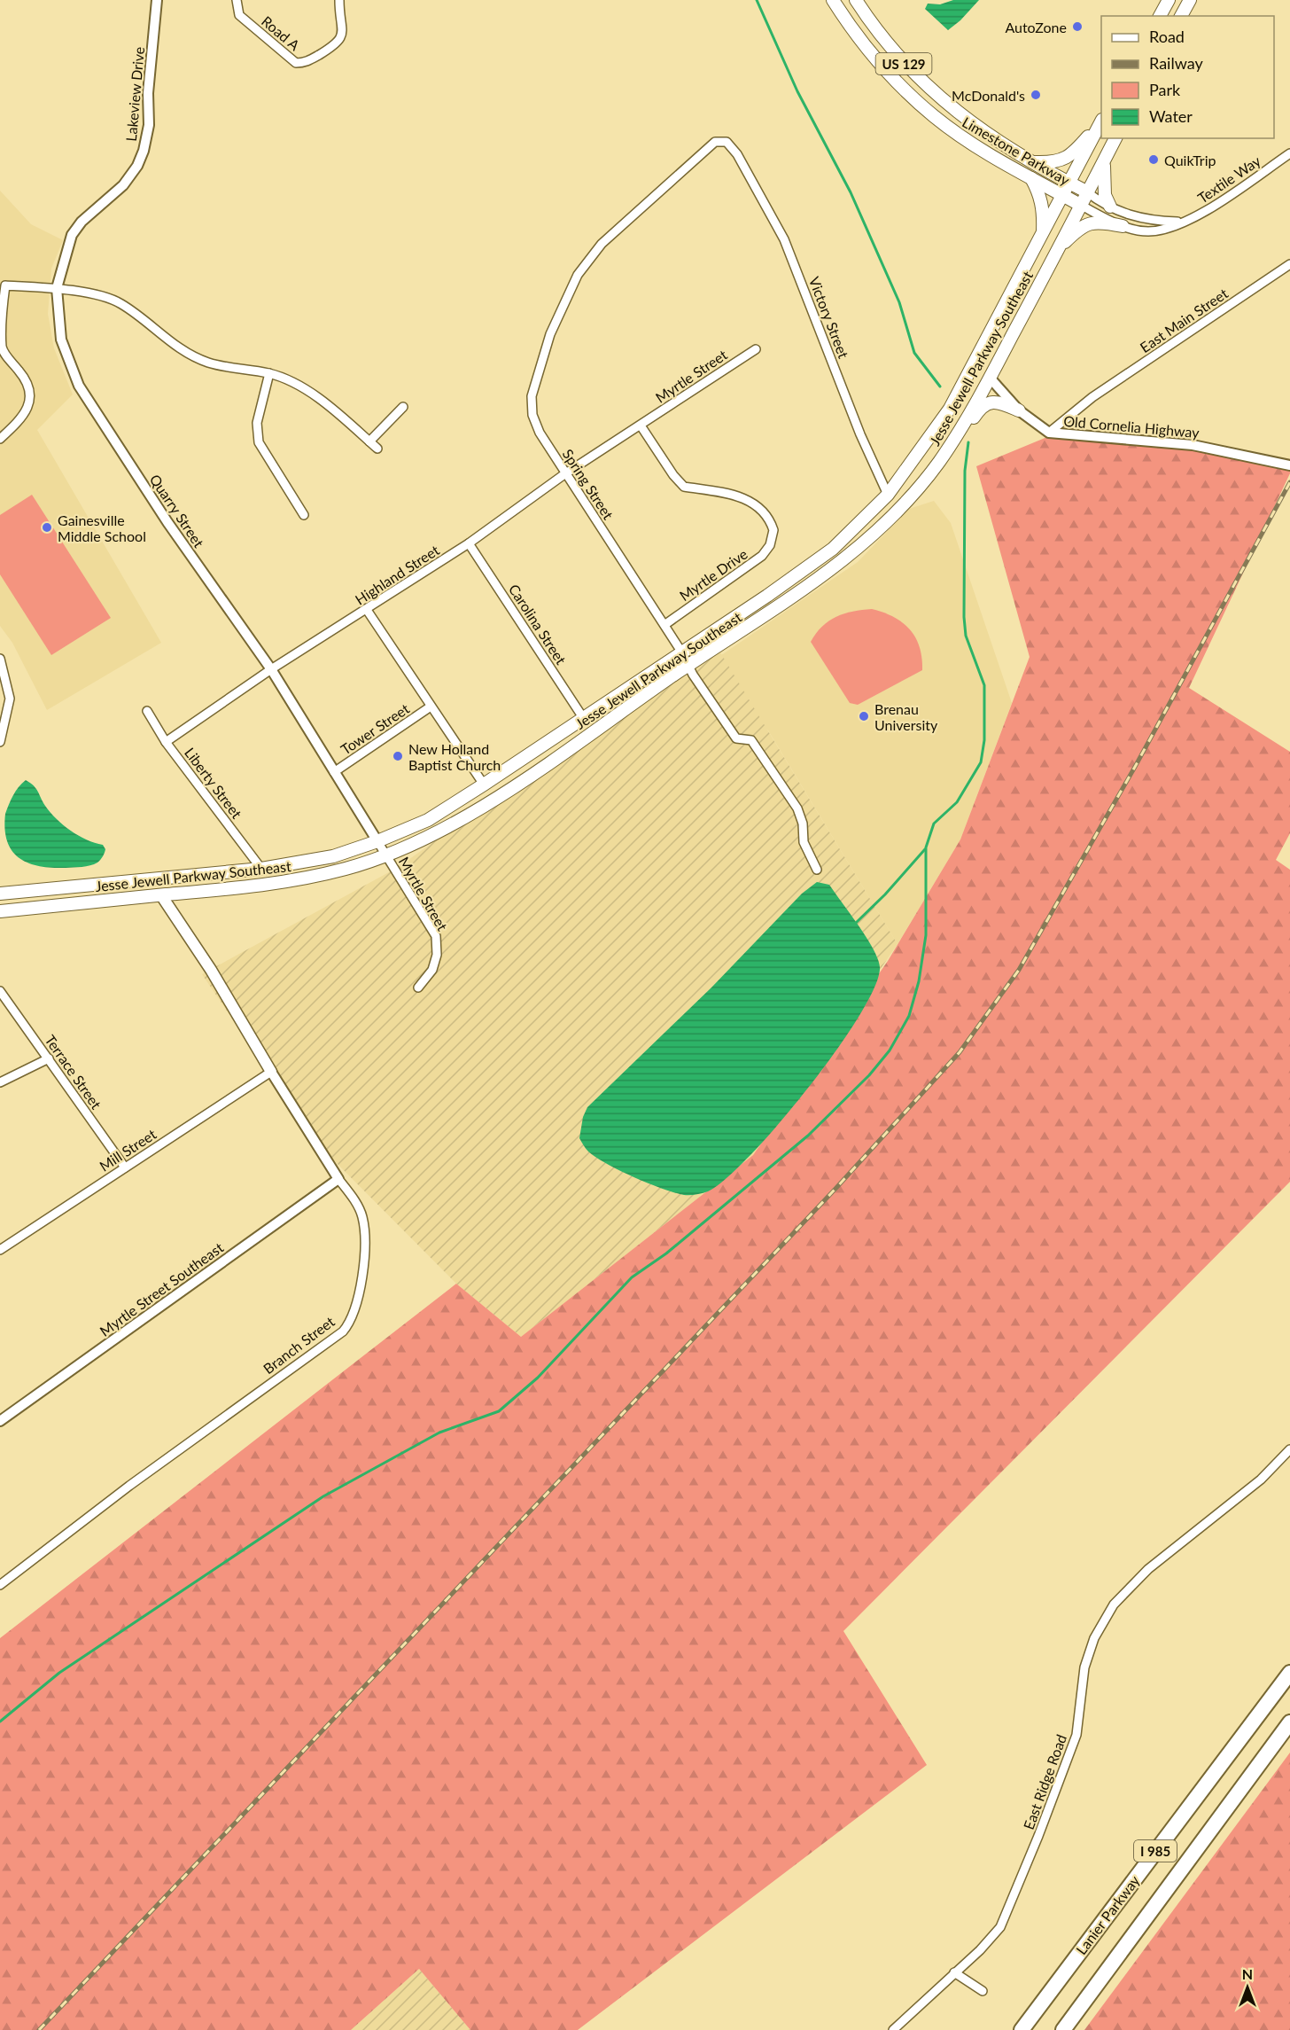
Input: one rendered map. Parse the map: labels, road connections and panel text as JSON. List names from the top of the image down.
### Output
{
  "streets": {
    "highway": ["I 985", "Lanier Parkway"],
    "main road": [
      "US 129",
      "Limestone Parkway",
      "Jesse Jewell Parkway Southeast",
      "Branch Street"
    ],
    "street": [
      "Road A",
      "Lakeview Drive",
      "Textile Way",
      "Victory Street",
      "East Main Street",
      "Myrtle Street",
      "Old Cornelia Highway",
      "Spring Street",
      "Quarry Street",
      "Highland Street",
      "Myrtle Drive",
      "Carolina Street",
      "Tower Street",
      "Liberty Street",
      "Terrace Street",
      "Mill Street",
      "Myrtle Street Southeast",
      "East Ridge Road"
    ]
  },
  "crossings": [
    ["Lakeview Drive", "Quarry Street"],
    ["Limestone Parkway", "Textile Way"],
    ["Limestone Parkway", "Jesse Jewell Parkway Southeast"],
    ["Textile Way", "Jesse Jewell Parkway Southeast"],
    ["Victory Street", "Jesse Jewell Parkway Southeast"],
    ["Victory Street", "Spring Street"],
    ["East Main Street", "Old Cornelia Highway"],
    ["Jesse Jewell Parkway Southeast", "Myrtle Street"],
    ["Jesse Jewell Parkway Southeast", "Old Cornelia Highway"],
    ["Jesse Jewell Parkway Southeast", "Spring Street"],
    ["Jesse Jewell Parkway Southeast", "Quarry Street"],
    ["Jesse Jewell Parkway Southeast", "Carolina Street"],
    ["Jesse Jewell Parkway Southeast", "Tower Street"],
    ["Jesse Jewell Parkway Southeast", "Liberty Street"],
    ["Jesse Jewell Parkway Southeast", "Branch Street"],
    ["Myrtle Street", "Quarry Street"],
    ["Myrtle Street", "Highland Street"],
    ["Myrtle Street", "Myrtle Drive"],
    ["Spring Street", "Highland Street"],
    ["Spring Street", "Myrtle Drive"],
    ["Quarry Street", "Highland Street"],
    ["Quarry Street", "Tower Street"],
    ["Highland Street", "Myrtle Drive"],
    ["Highland Street", "Carolina Street"],
    ["Highland Street", "Tower Street"],
    ["Highland Street", "Liberty Street"],
    ["Terrace Street", "Mill Street"],
    ["Mill Street", "Branch Street"],
    ["Myrtle Street Southeast", "Branch Street"]
  ],
  "places": [
    "AutoZone",
    "McDonald's",
    "QuikTrip",
    "Gainesville Middle School",
    "Brenau University",
    "New Holland Baptist Church"
  ],
  "legend": [
    "Road",
    "Railway",
    "Park",
    "Water"
  ],
  "north": "top"
}
